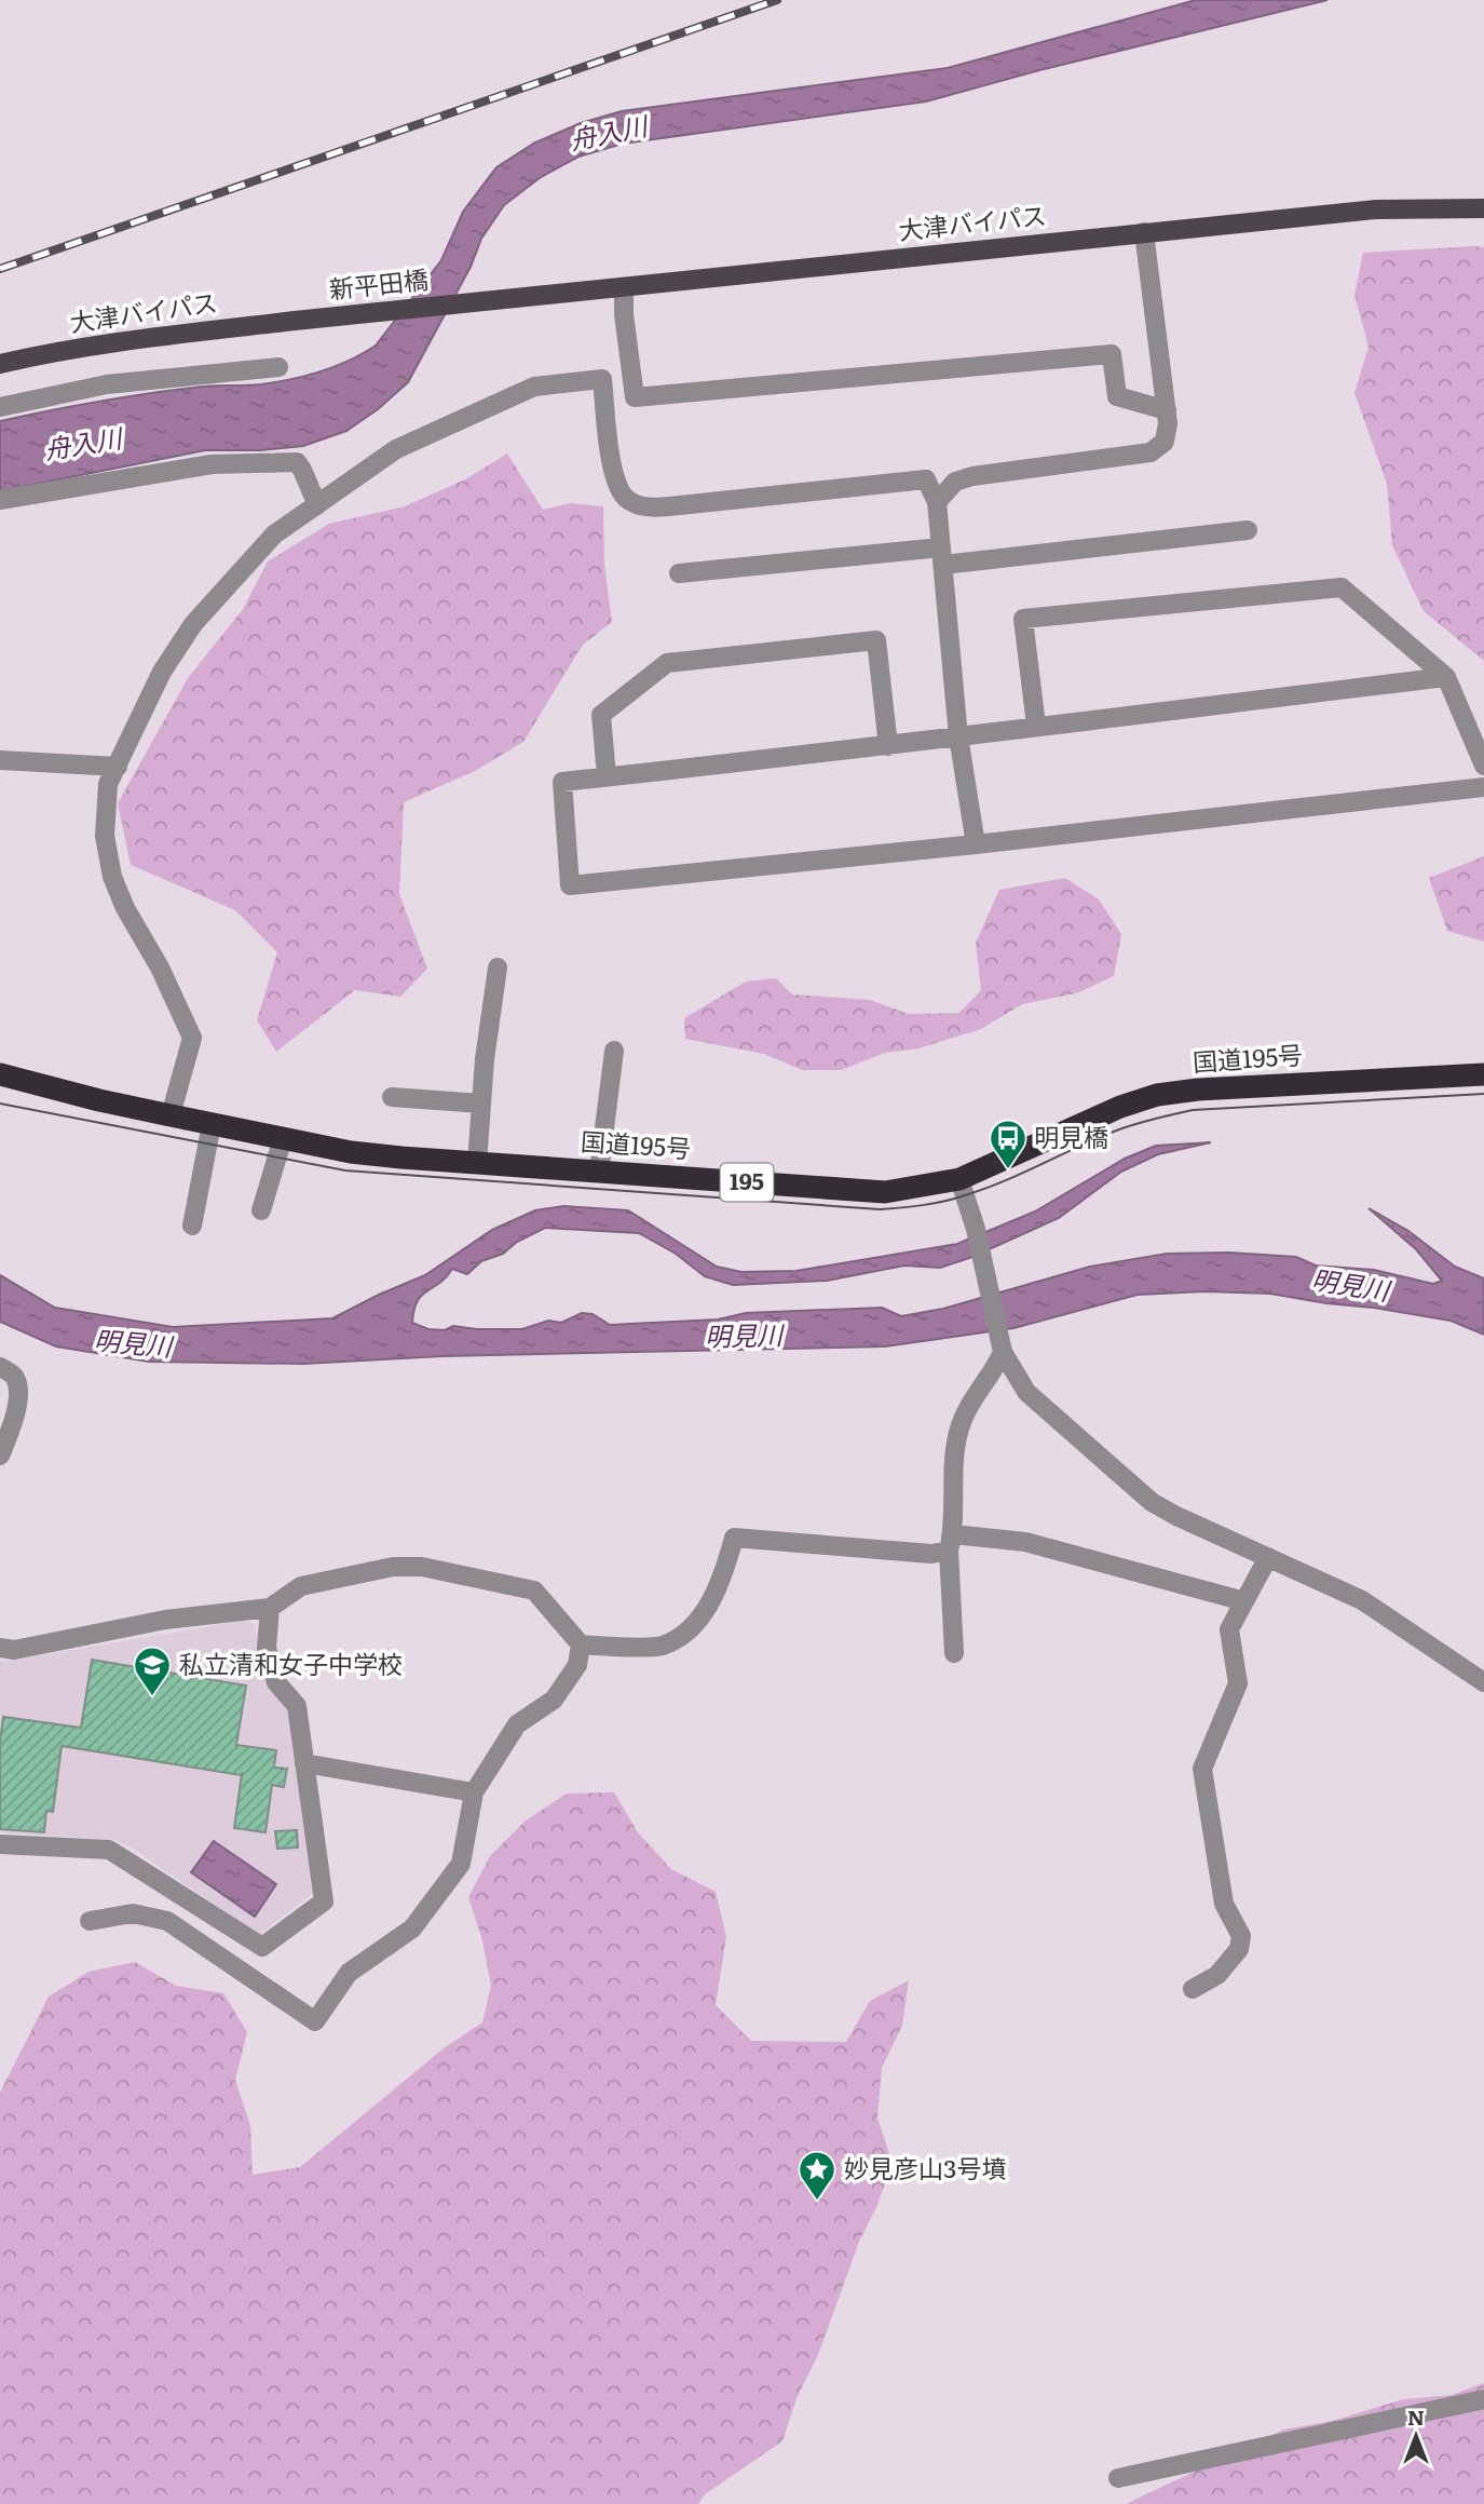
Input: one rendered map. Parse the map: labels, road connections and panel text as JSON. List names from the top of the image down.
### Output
{
  "streets": {
    "highway": ["国道195号", "195"],
    "main road": ["大津バイパス", "新平田橋"]
  },
  "crossings": [
    ["大津バイパス", "新平田橋"]
  ],
  "water": ["舟入川", "明見川"],
  "places": {
    "bus stop": ["明見橋"],
    "school or university": ["私立清和女子中学校"],
    "place": ["妙見彦山3号墳"]
  },
  "north": "top"
}
